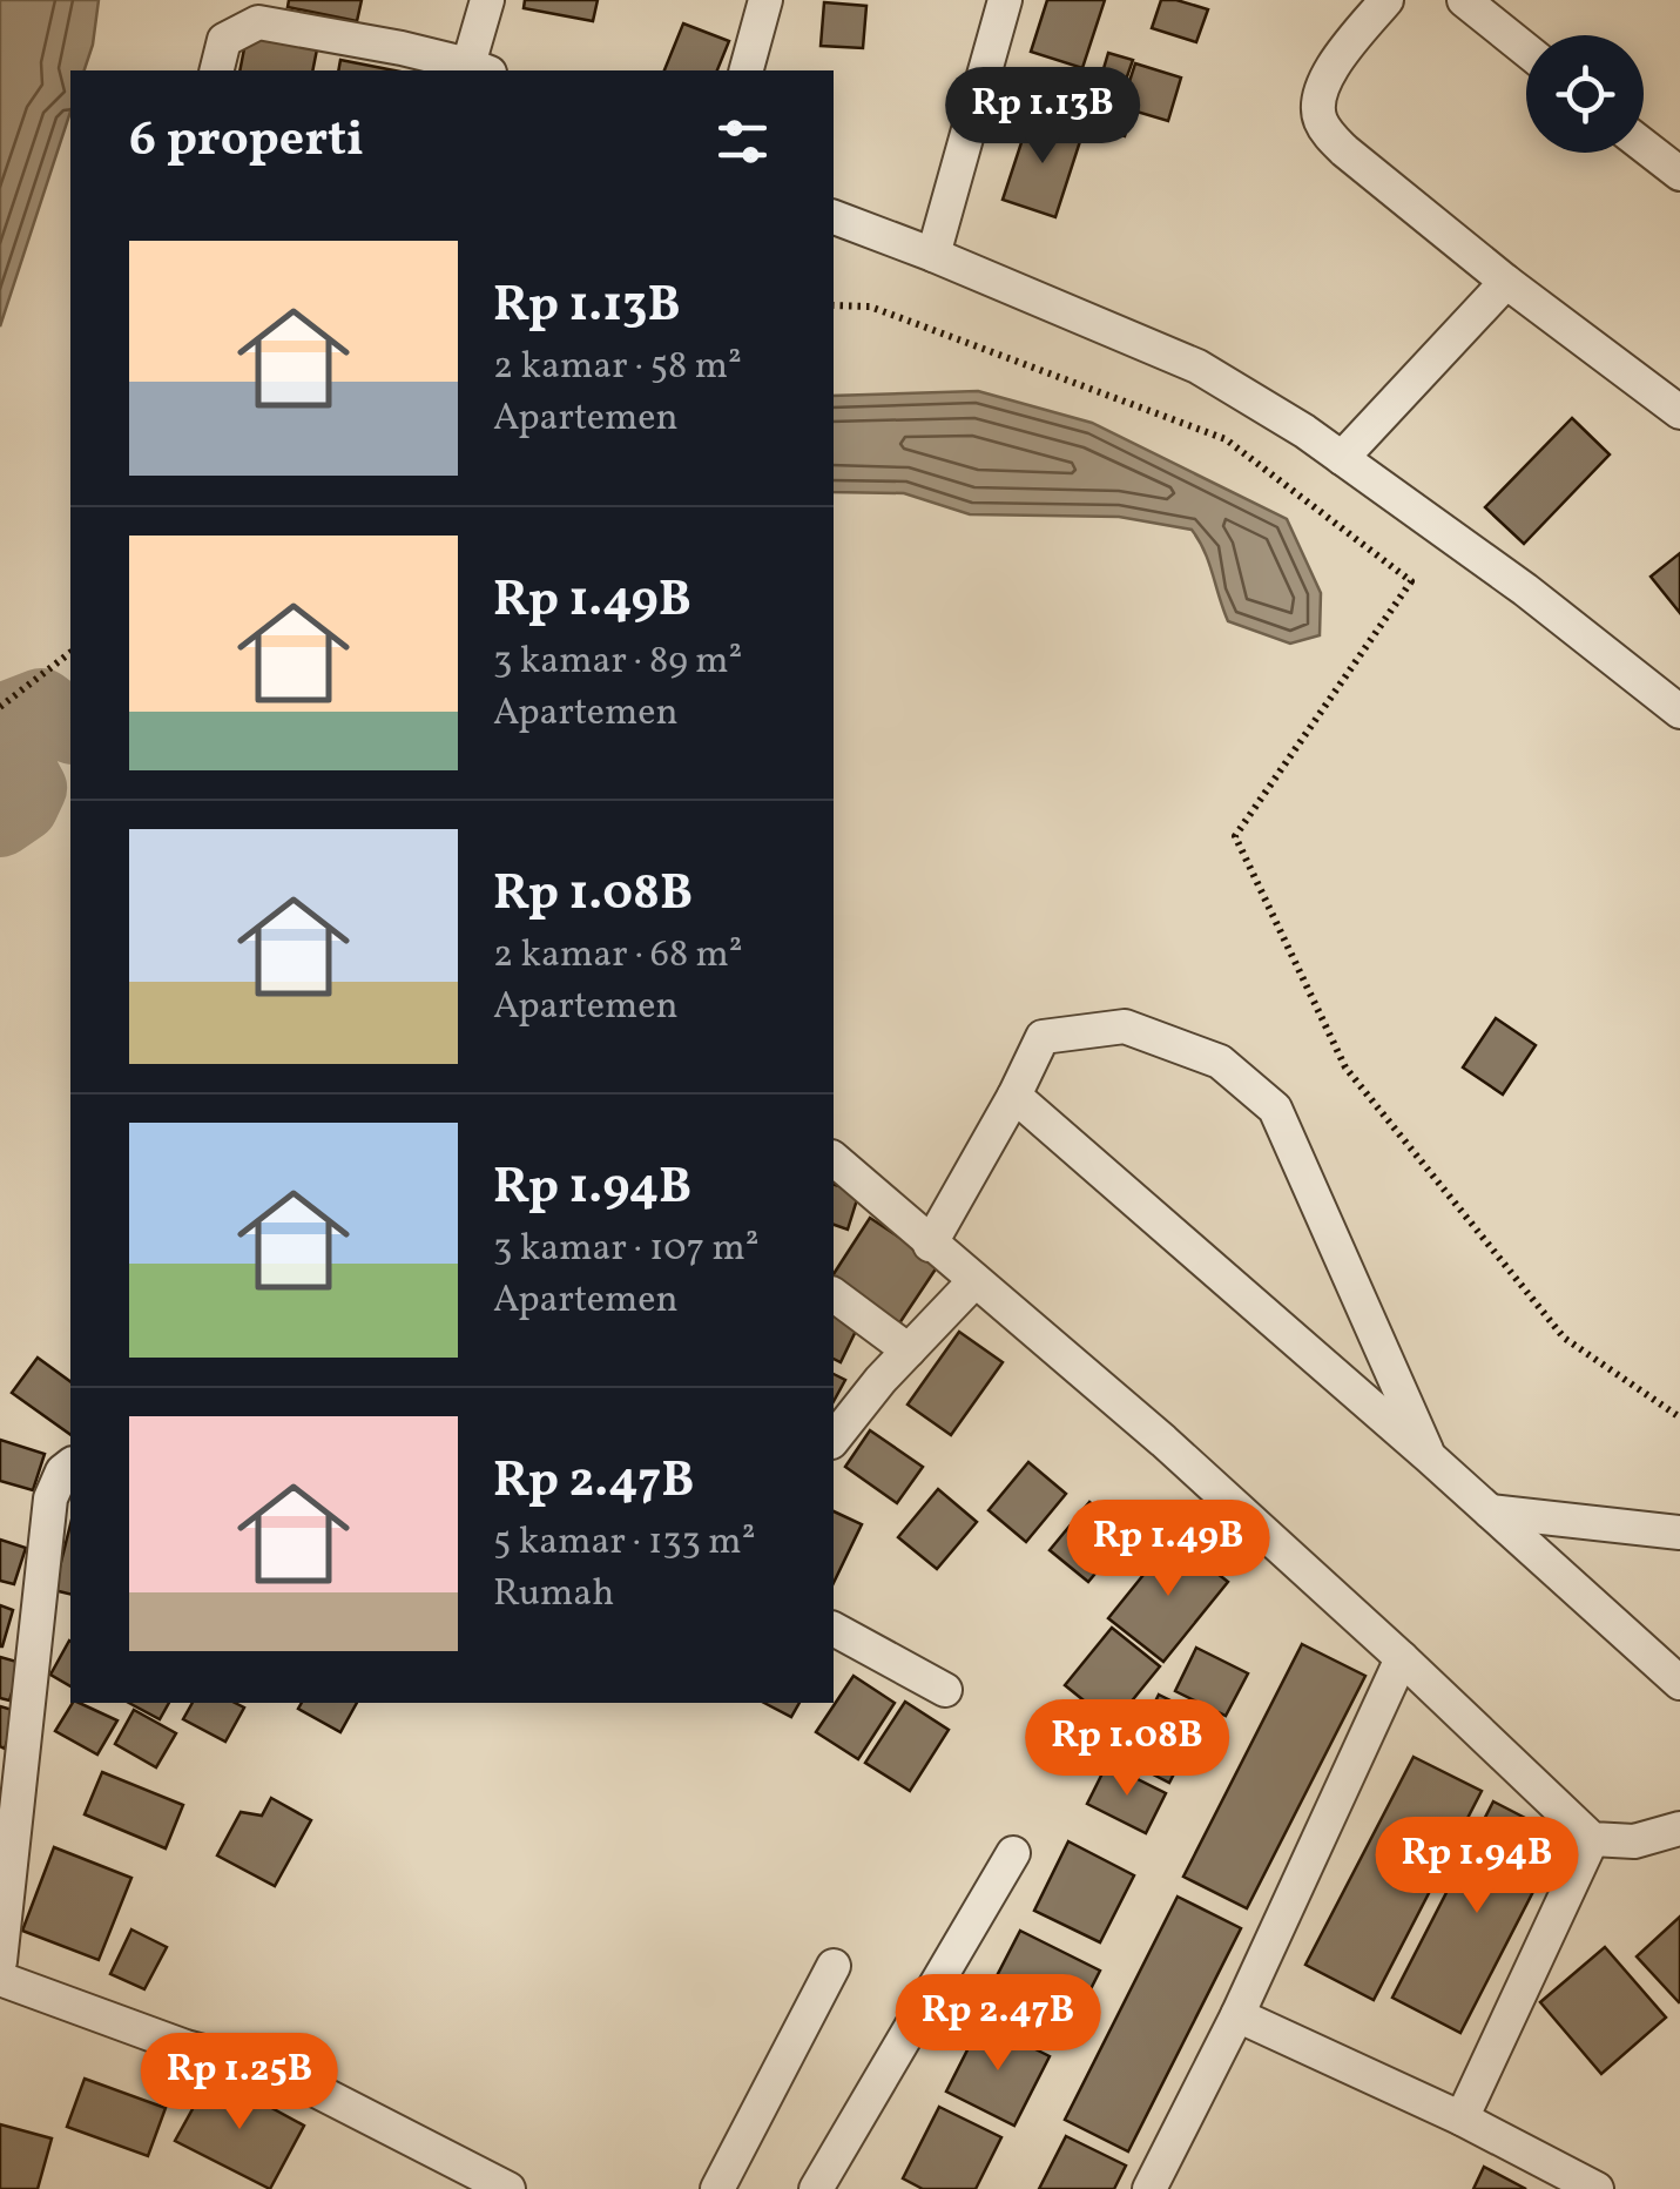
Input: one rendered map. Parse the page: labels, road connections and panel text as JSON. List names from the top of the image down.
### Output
{
  "page": {
    "price": [
      "Rp 1.13B",
      "Rp 1.49B",
      "Rp 1.08B",
      "Rp 1.94B",
      "Rp 2.47B",
      "Rp 1.25B"
    ],
    "heading": "6 properti",
    "list": [
      {
        "name": "Rp 1.13B",
        "note": "2 kamar · 58 m² · Apartemen"
      },
      {
        "name": "Rp 1.49B",
        "note": "3 kamar · 89 m² · Apartemen"
      },
      {
        "name": "Rp 1.08B",
        "note": "2 kamar · 68 m² · Apartemen"
      },
      {
        "name": "Rp 1.94B",
        "note": "3 kamar · 107 m² · Apartemen"
      },
      {
        "name": "Rp 2.47B",
        "note": "5 kamar · 133 m² · Rumah"
      }
    ]
  }
}
